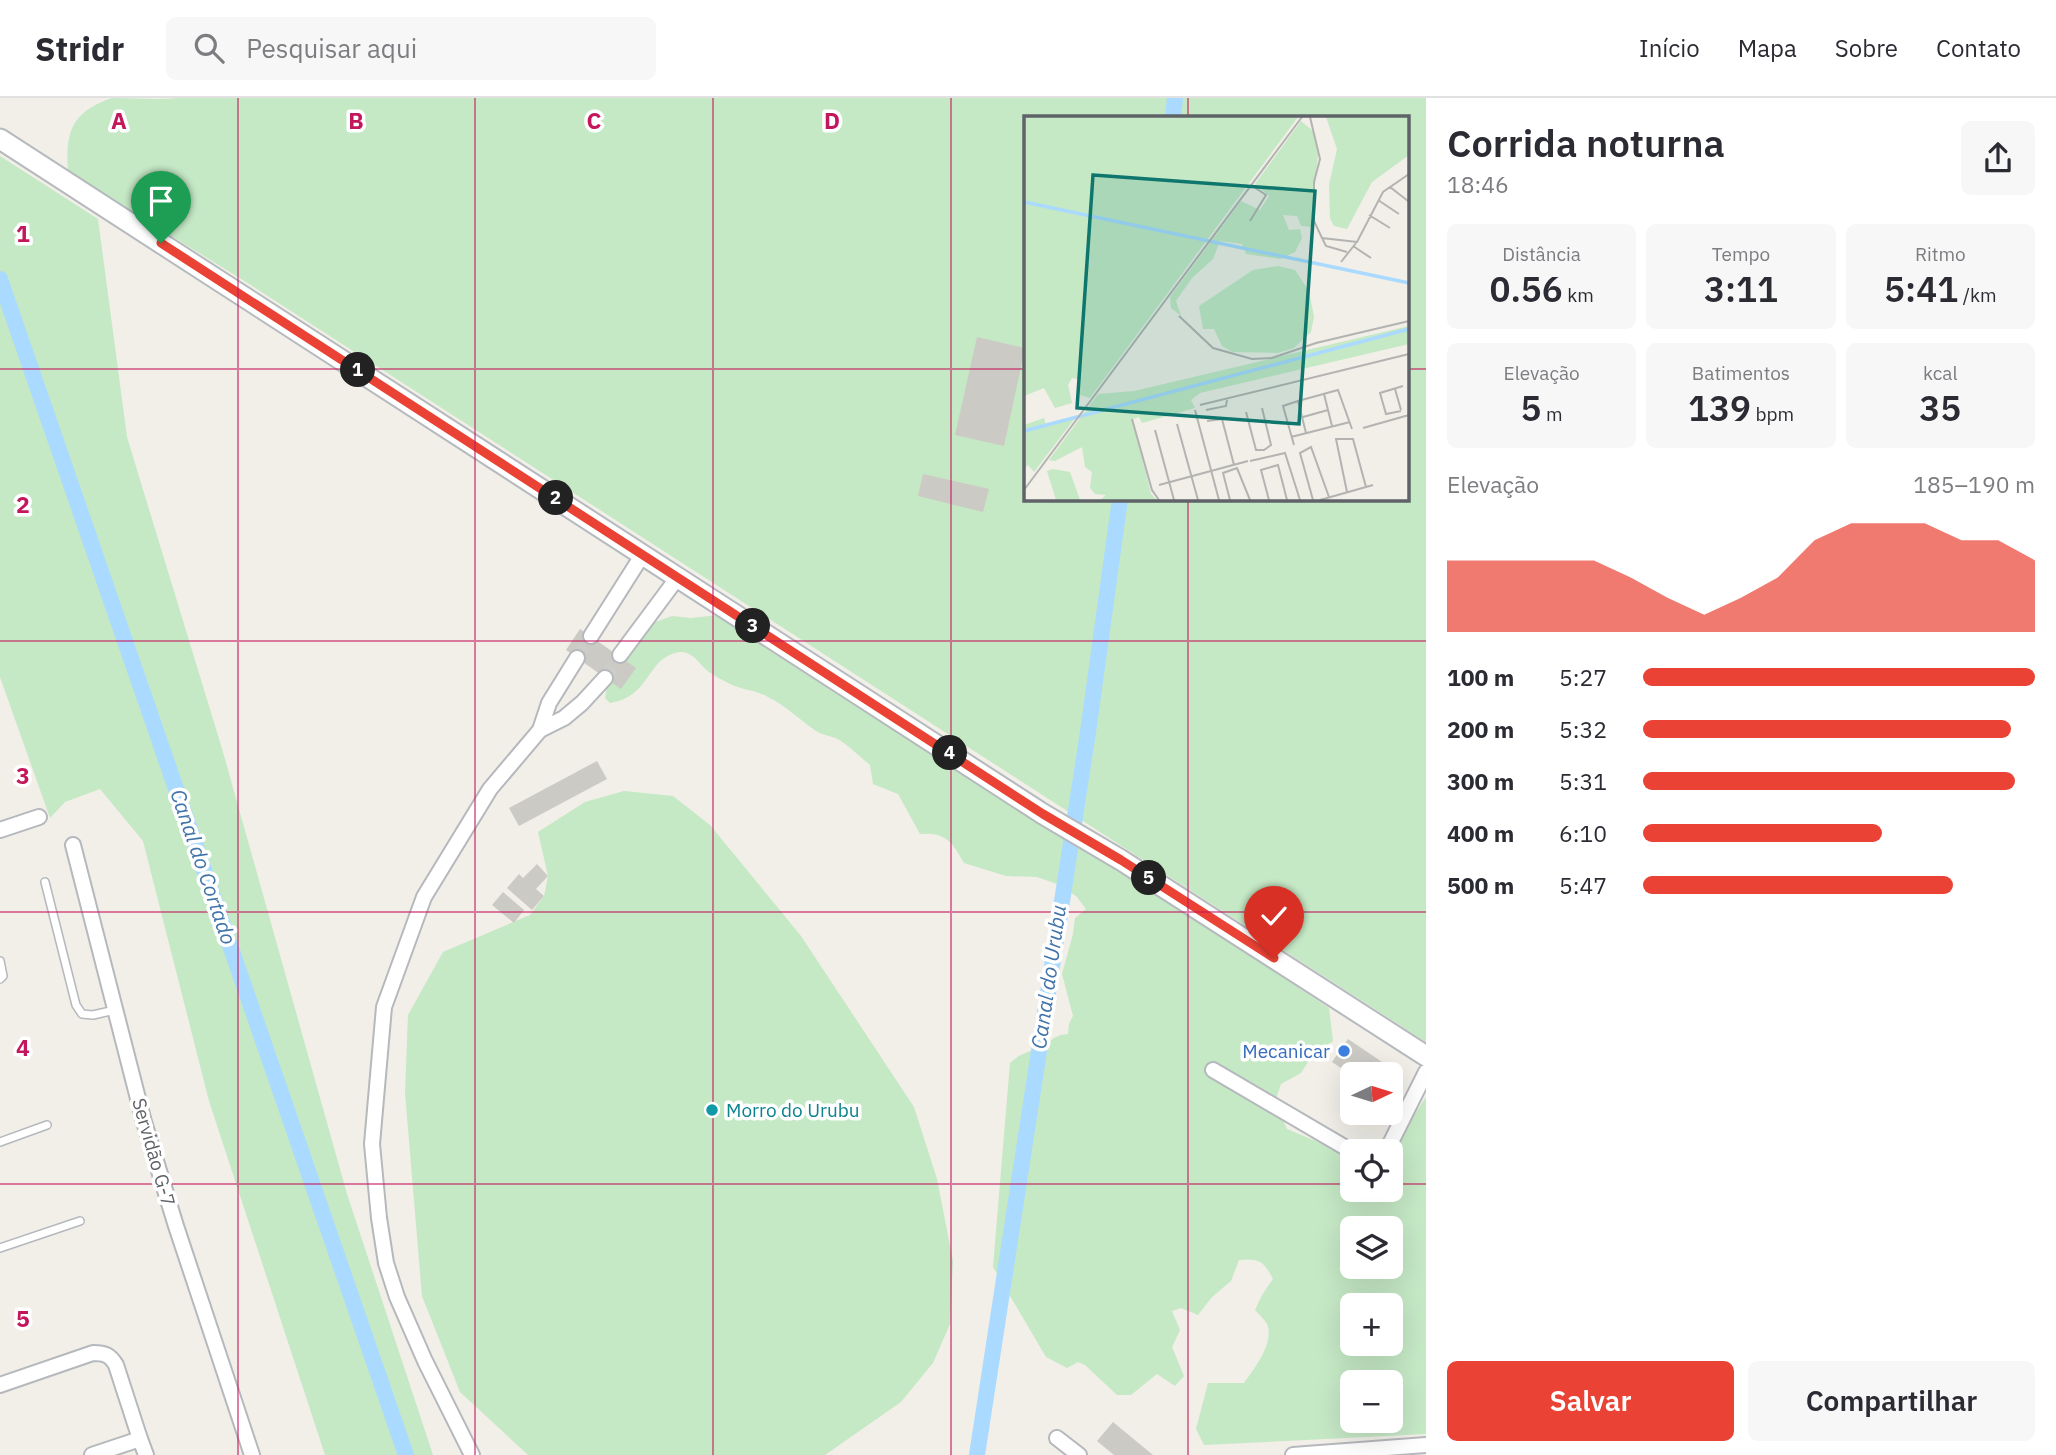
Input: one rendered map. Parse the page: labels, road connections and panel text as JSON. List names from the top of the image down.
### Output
{
  "streets": {
    "street": ["Servidão G-7"]
  },
  "water": ["Canal do Cortado", "Canal do Urubu"],
  "places": ["Mecanicar", "Morro do Urubu"],
  "north": "right",
  "page": {
    "header": "Stridr",
    "search": "Pesquisar aqui",
    "nav": [
      "Início",
      "Mapa",
      "Sobre",
      "Contato"
    ],
    "heading": ["Corrida noturna", "18:46"],
    "stats": [
      ["Distância", "0.56 km"],
      ["Tempo", "3:11"],
      ["Ritmo", "5:41 /km"],
      ["Elevação", "5 m"],
      ["Batimentos", "139 bpm"],
      ["kcal", "35"]
    ],
    "pins": [
      "1",
      "2",
      "3",
      "4",
      "5"
    ],
    "chart": ["Elevação", "185–190 m"],
    "list": [
      {
        "name": "100 m",
        "note": "5:27"
      },
      {
        "name": "200 m",
        "note": "5:32"
      },
      {
        "name": "300 m",
        "note": "5:31"
      },
      {
        "name": "400 m",
        "note": "6:10"
      },
      {
        "name": "500 m",
        "note": "5:47"
      }
    ],
    "map_buttons": ["+", "−"],
    "buttons": ["Salvar", "Compartilhar"]
  },
  "grid": {
    "columns": [
      "A",
      "B",
      "C",
      "D"
    ],
    "rows": [
      "1",
      "2",
      "3",
      "4",
      "5"
    ]
  }
}
